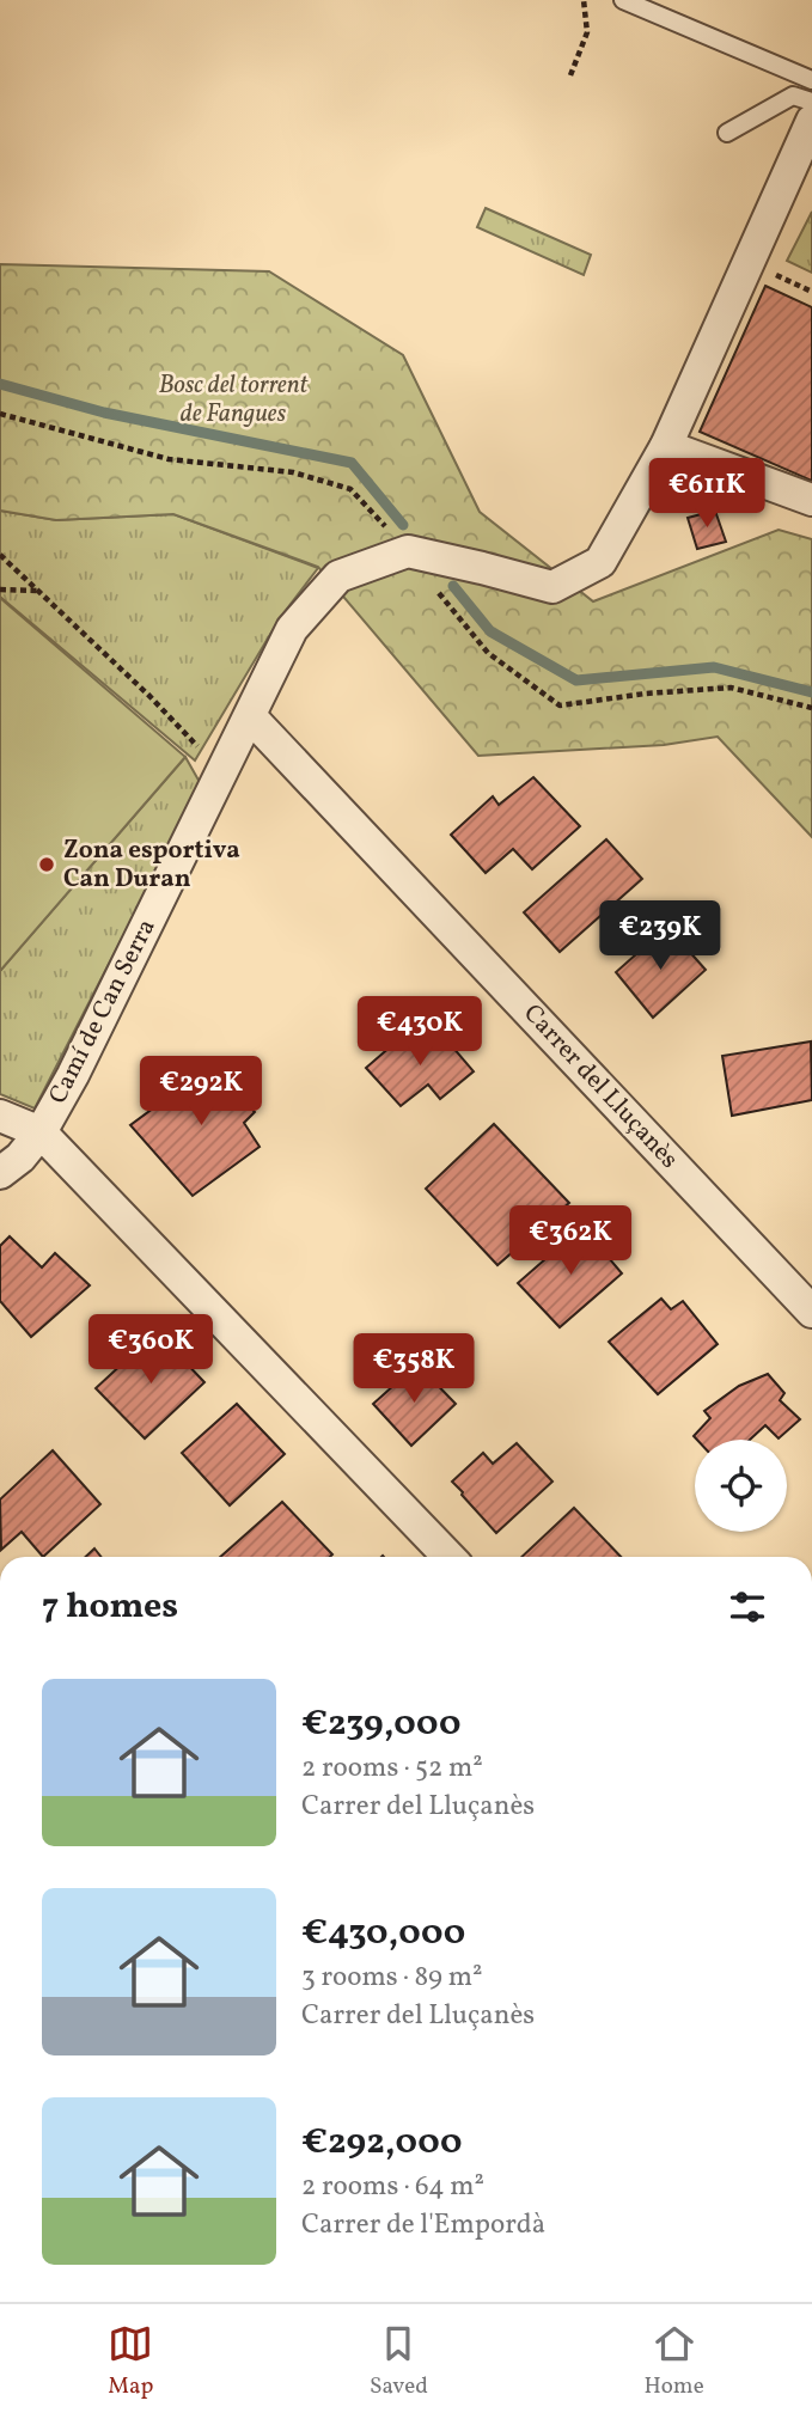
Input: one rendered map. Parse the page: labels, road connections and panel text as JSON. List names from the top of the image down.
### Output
{
  "streets": {
    "street": ["Camí de Can Serra", "Carrer del Lluçanès"]
  },
  "crossings": [
    ["Camí de Can Serra", "Carrer del Lluçanès"]
  ],
  "parks": ["Bosc del torrent de Fangues"],
  "places": ["Zona esportiva Can Duran"],
  "page": {
    "price": [
      "€611K",
      "€239K",
      "€430K",
      "€292K",
      "€362K",
      "€360K",
      "€358K"
    ],
    "heading": "7 homes",
    "list": [
      {
        "name": "€239,000",
        "note": "2 rooms · 52 m² · Carrer del Lluçanès"
      },
      {
        "name": "€430,000",
        "note": "3 rooms · 89 m² · Carrer del Lluçanès"
      },
      {
        "name": "€292,000",
        "note": "2 rooms · 64 m² · Carrer de l'Empordà"
      }
    ],
    "tabs": ["Map", "Saved", "Home"]
  }
}
